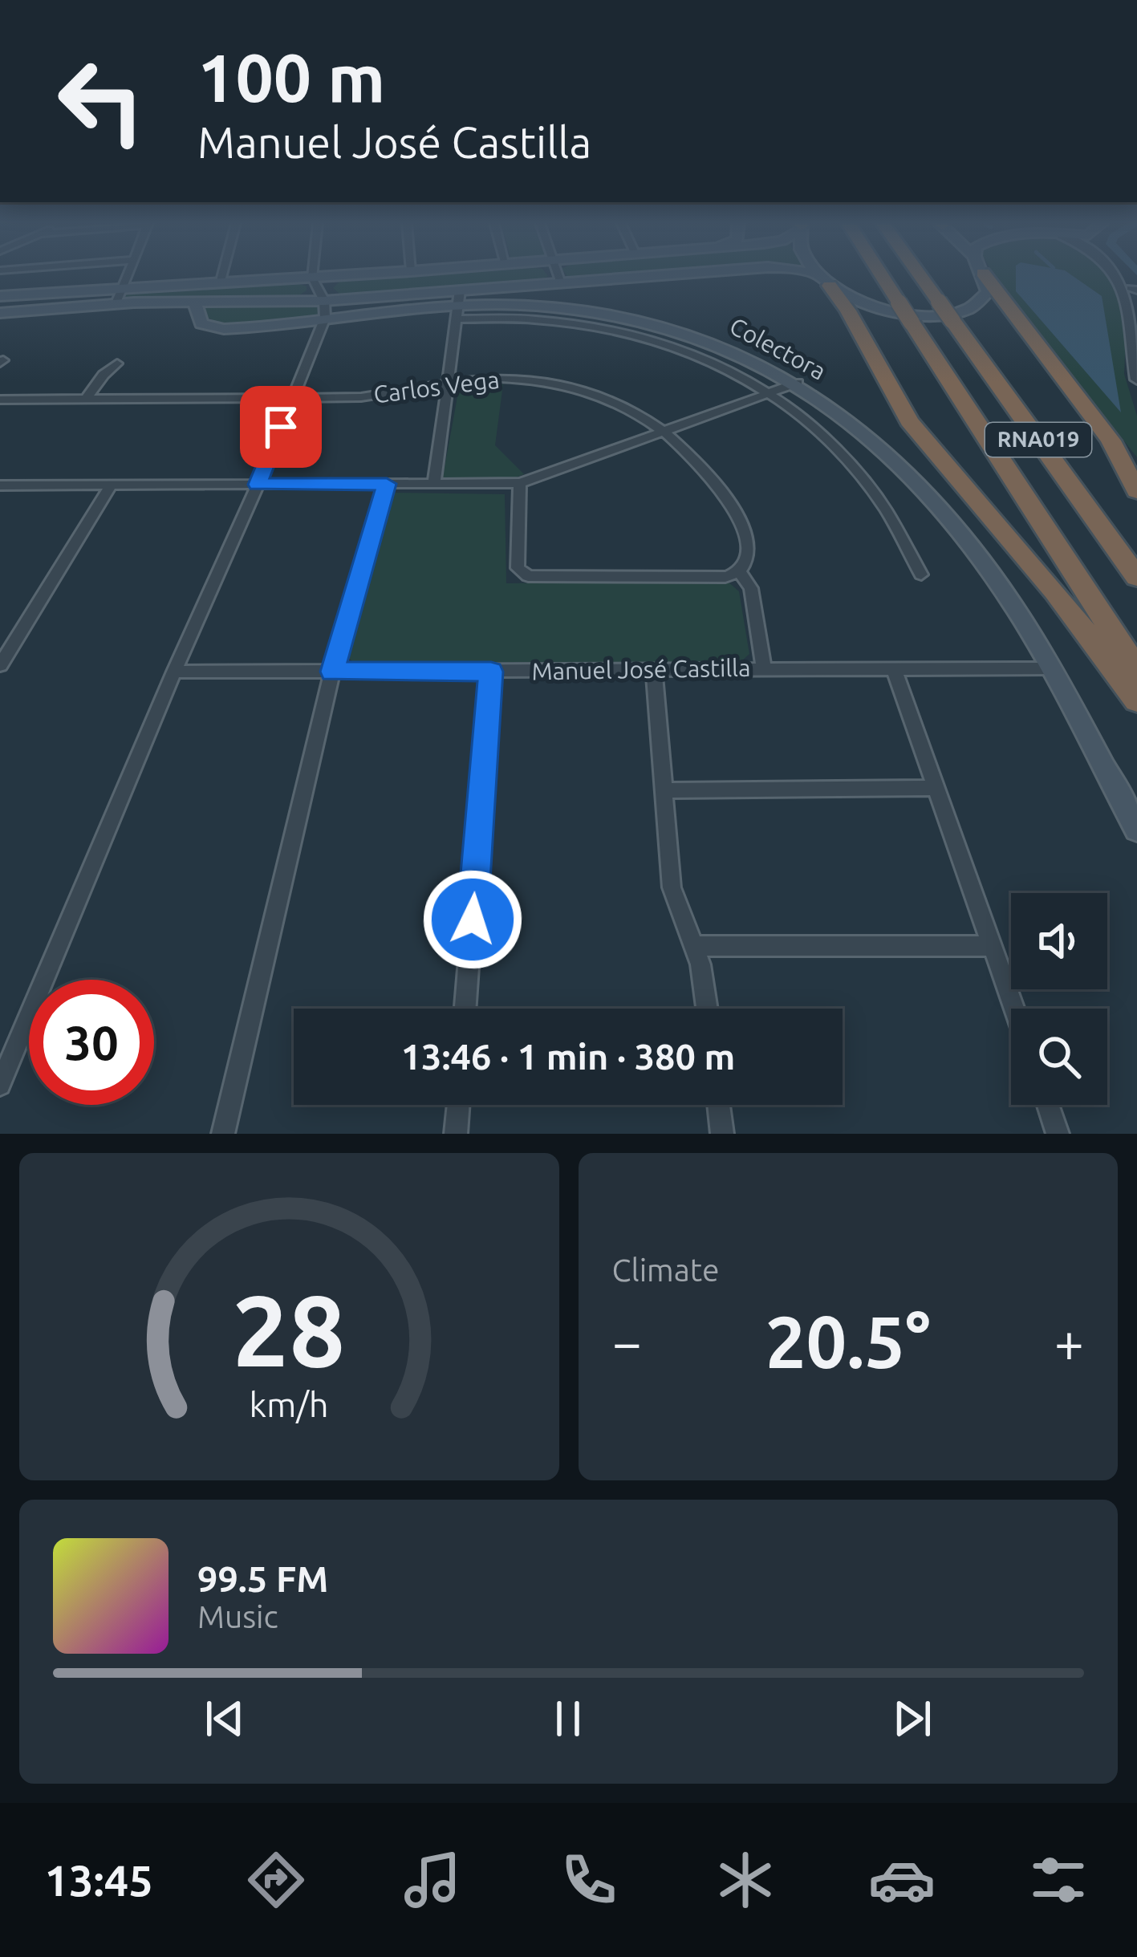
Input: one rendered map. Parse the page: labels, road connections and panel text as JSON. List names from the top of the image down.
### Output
{
  "streets": {
    "highway": ["RNA019"],
    "main road": ["Colectora"],
    "street": ["Carlos Vega", "Manuel José Castilla"]
  },
  "crossings": [
    ["Colectora", "Manuel José Castilla"]
  ],
  "page": {
    "turn": ["100 m", "Manuel José Castilla"],
    "limit": "30",
    "trip": "13:46 · 1 min · 380 m",
    "tile": "Climate",
    "heat": ["−", "20.5°", "+"],
    "song": ["99.5 FM", "Music"],
    "tabs": "13:45",
    "gauge": ["28", "km/h"]
  }
}
